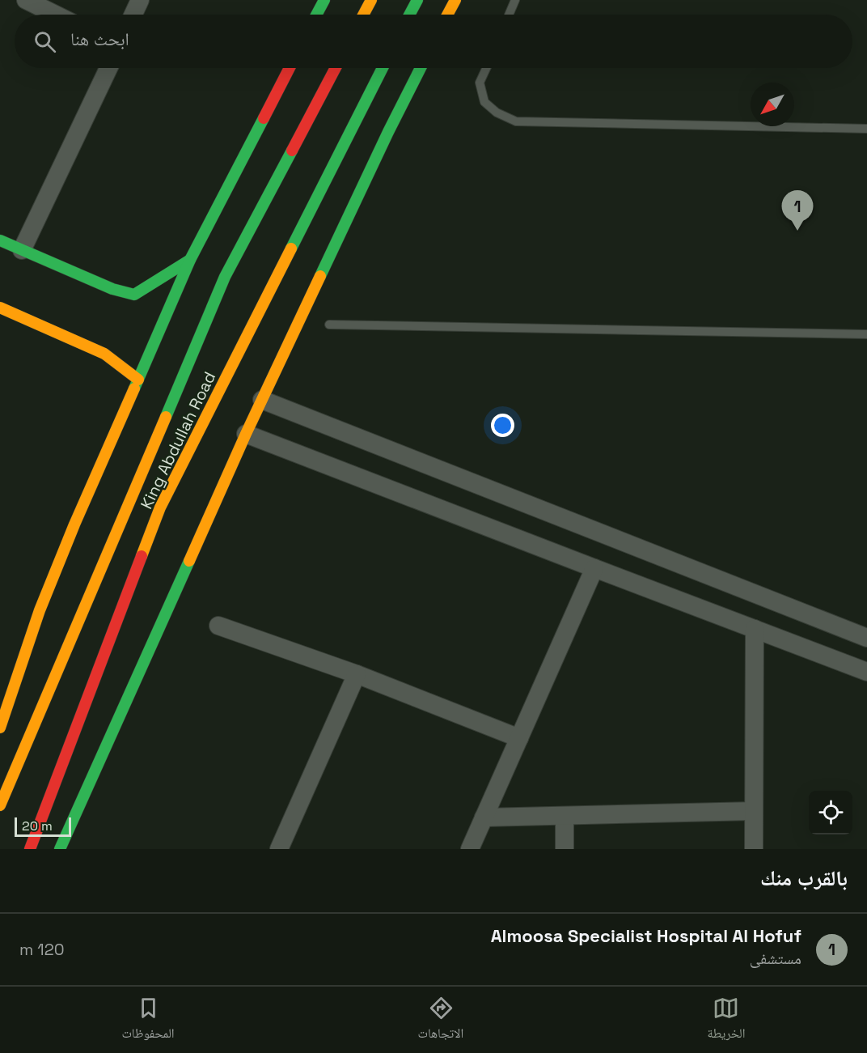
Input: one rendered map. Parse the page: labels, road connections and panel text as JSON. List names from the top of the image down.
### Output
{
  "streets": {
    "main road": ["King Abdullah Road"]
  },
  "scale_bar": "20 m",
  "north": "bottom left",
  "page": {
    "search": "ابحث هنا",
    "pins": "1",
    "scale": "20 m",
    "heading": "بالقرب منك",
    "list": [
      {
        "mark": "1",
        "name": "Almoosa Specialist Hospital Al Hofuf",
        "note": "مستشفى",
        "value": "120 m"
      }
    ],
    "nav": ["الخريطة", "الاتجاهات", "المحفوظات"]
  }
}
